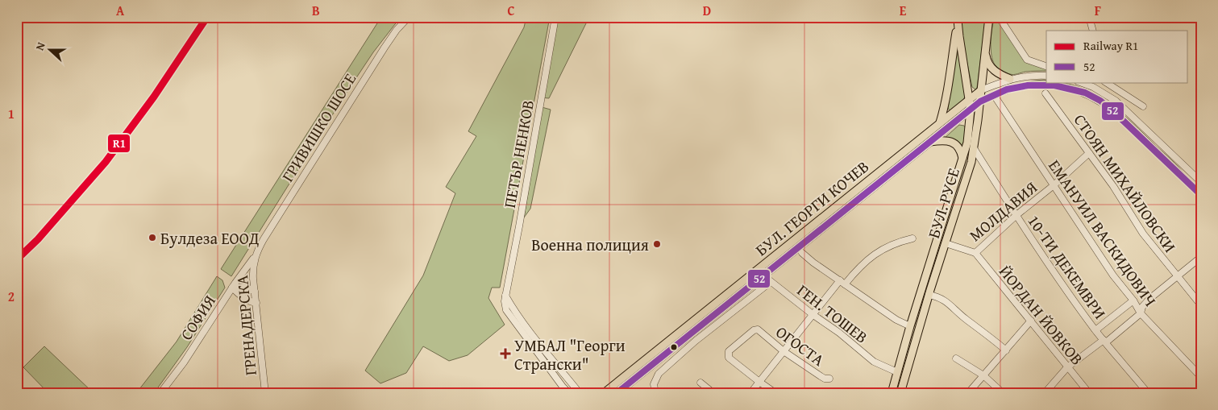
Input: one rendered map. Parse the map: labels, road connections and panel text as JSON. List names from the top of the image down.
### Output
{
  "streets": {
    "main road": ["БУЛ. РУСЕ", "БУЛ. ГЕОРГИ КОЧЕВ"],
    "street": [
      "ГРИВИШКО ШОСЕ",
      "ПЕТЪР НЕНКОВ",
      "СТОЯН МИХАЙЛОВСКИ",
      "МОЛДАВИЯ",
      "ЕМАНУИЛ ВАСКИДОВИЧ",
      "10-ТИ ДЕКЕМВРИ",
      "ГЕН. ТОШЕВ",
      "ЙОРДАН ЙОВКОВ",
      "СОФИЯ",
      "ГРЕНАДЕРСКА",
      "ОГОСТА"
    ]
  },
  "crossings": [
    ["ГРИВИШКО ШОСЕ", "СОФИЯ"],
    ["ГРИВИШКО ШОСЕ", "ГРЕНАДЕРСКА"],
    ["СТОЯН МИХАЙЛОВСКИ", "МОЛДАВИЯ"],
    ["БУЛ. РУСЕ", "БУЛ. ГЕОРГИ КОЧЕВ"],
    ["БУЛ. РУСЕ", "МОЛДАВИЯ"],
    ["БУЛ. РУСЕ", "10-ТИ ДЕКЕМВРИ"],
    ["БУЛ. РУСЕ", "ГЕН. ТОШЕВ"],
    ["БУЛ. ГЕОРГИ КОЧЕВ", "ГЕН. ТОШЕВ"],
    ["МОЛДАВИЯ", "ЕМАНУИЛ ВАСКИДОВИЧ"],
    ["МОЛДАВИЯ", "10-ТИ ДЕКЕМВРИ"],
    ["МОЛДАВИЯ", "ЙОРДАН ЙОВКОВ"],
    ["СОФИЯ", "ГРЕНАДЕРСКА"]
  ],
  "places": {
    "other": ["Булдеза ЕООД", "Военна полиция"],
    "health": ["УМБАЛ \"Георги Странски\""]
  },
  "lines": ["rail line R1", "transit line 52"],
  "legend": ["Railway R1", "52"],
  "north": "left",
  "grid": {
    "columns": [
      "A",
      "B",
      "C",
      "D",
      "E",
      "F"
    ],
    "rows": ["1", "2"]
  }
}
